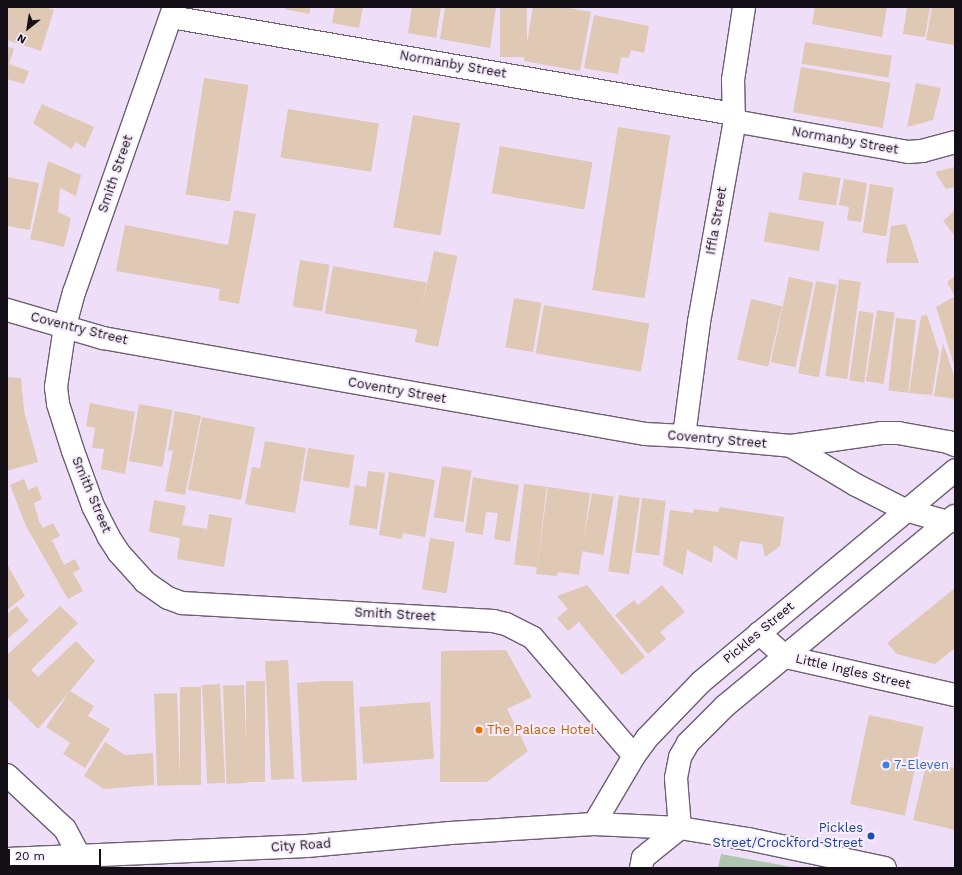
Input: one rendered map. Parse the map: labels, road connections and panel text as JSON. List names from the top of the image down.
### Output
{
  "streets": {
    "street": [
      "Normanby Street",
      "Smith Street",
      "Iffla Street",
      "Coventry Street",
      "Pickles Street",
      "Little Ingles Street",
      "City Road"
    ]
  },
  "crossings": [
    ["Normanby Street", "Smith Street"],
    ["Normanby Street", "Iffla Street"],
    ["Smith Street", "Coventry Street"],
    ["Smith Street", "Pickles Street"],
    ["Iffla Street", "Coventry Street"],
    ["Coventry Street", "Pickles Street"],
    ["Pickles Street", "Little Ingles Street"],
    ["Pickles Street", "City Road"]
  ],
  "places": ["The Palace Hotel", "7-Eleven", "Pickles Street/Crockford Street"],
  "scale_bar": "20 m",
  "north": "bottom left"
}
